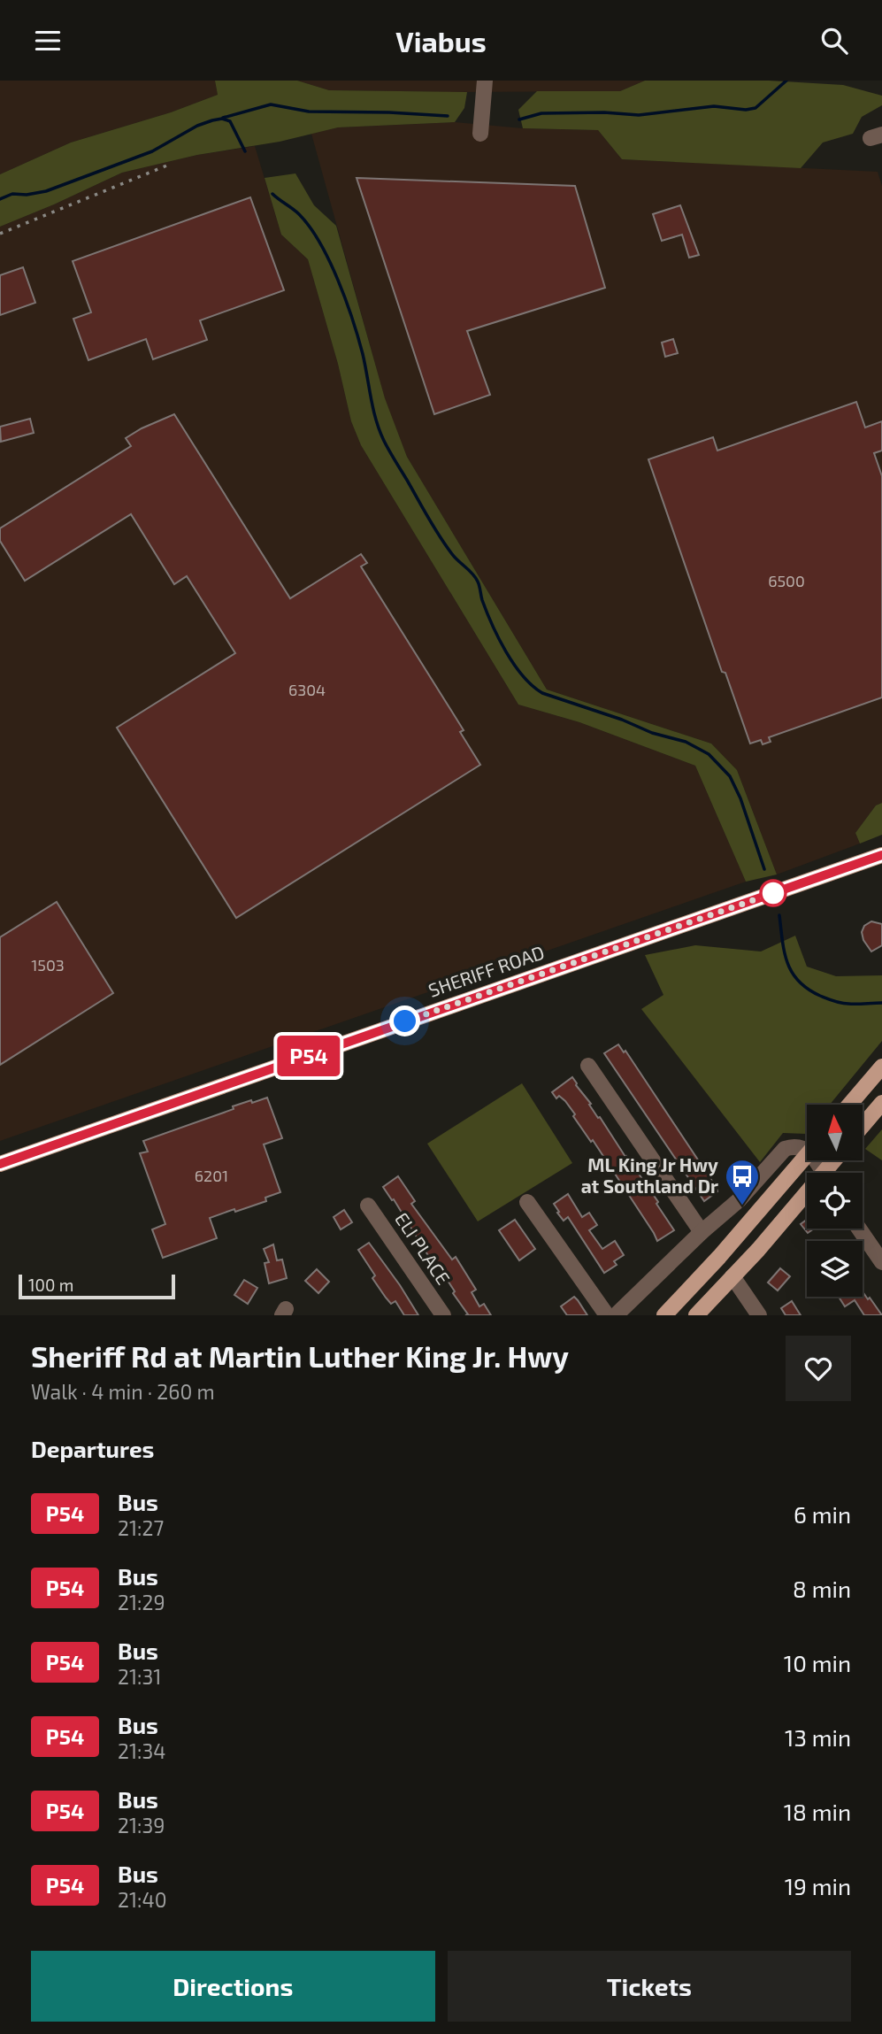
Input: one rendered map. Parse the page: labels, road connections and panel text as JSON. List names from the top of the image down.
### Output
{
  "streets": {
    "main road": ["SHERIFF ROAD"],
    "street": ["ELI PLACE"]
  },
  "places": {
    "bus stop": ["ML King Jr Hwy at Southland Dr"]
  },
  "lines": ["bus line P54"],
  "house_numbers": [
    "6500",
    "6304",
    "1503",
    "6201"
  ],
  "scale_bar": "100 m",
  "north": "top",
  "page": {
    "header": "Viabus",
    "on_map": "P54",
    "scale": "100 m",
    "heading": [
      ["Sheriff Rd at Martin Luther King Jr. Hwy", "Walk · 4 min · 260 m"],
      "Departures"
    ],
    "list": [
      {
        "mark": "P54",
        "name": "Bus",
        "note": "21:27",
        "value": "6 min"
      },
      {
        "mark": "P54",
        "name": "Bus",
        "note": "21:29",
        "value": "8 min"
      },
      {
        "mark": "P54",
        "name": "Bus",
        "note": "21:31",
        "value": "10 min"
      },
      {
        "mark": "P54",
        "name": "Bus",
        "note": "21:34",
        "value": "13 min"
      },
      {
        "mark": "P54",
        "name": "Bus",
        "note": "21:39",
        "value": "18 min"
      },
      {
        "mark": "P54",
        "name": "Bus",
        "note": "21:40",
        "value": "19 min"
      }
    ],
    "buttons": ["Directions", "Tickets"]
  }
}
